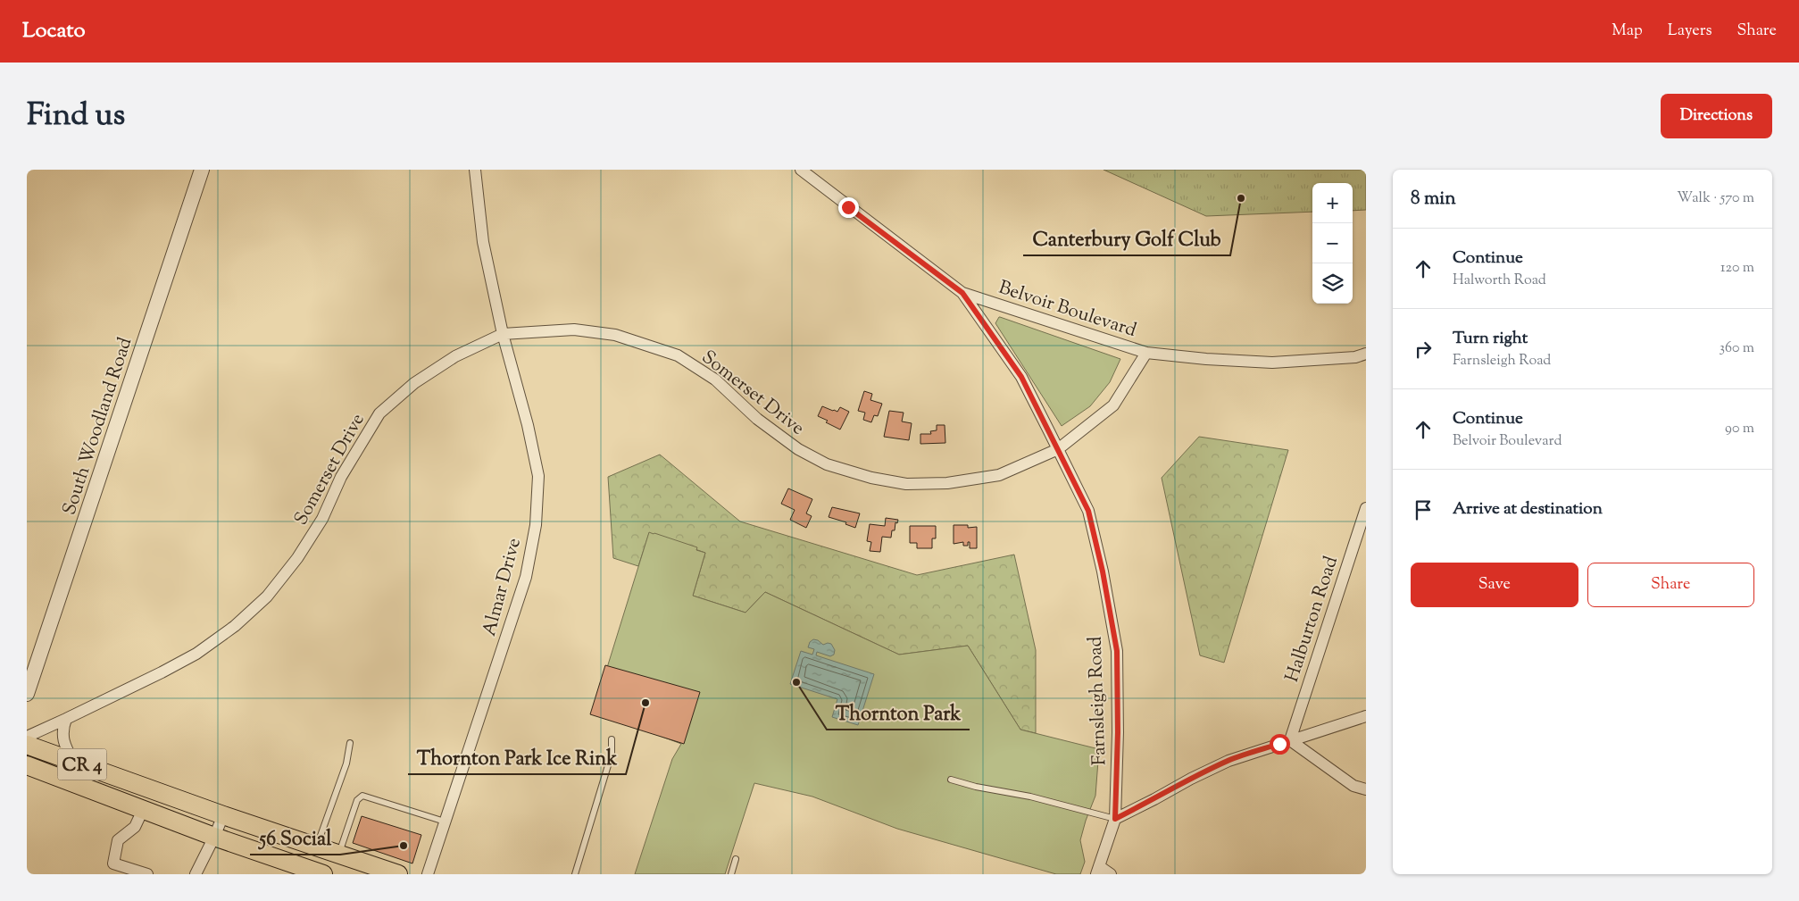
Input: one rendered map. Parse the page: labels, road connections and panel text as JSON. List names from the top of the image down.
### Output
{
  "streets": {
    "main road": ["CR 4"],
    "street": [
      "Belvoir Boulevard",
      "Somerset Drive",
      "South Woodland Road",
      "Almar Drive",
      "Halburton Road",
      "Farnsleigh Road"
    ]
  },
  "crossings": [
    ["Belvoir Boulevard", "Somerset Drive"],
    ["Belvoir Boulevard", "Farnsleigh Road"],
    ["Somerset Drive", "Almar Drive"],
    ["Somerset Drive", "Farnsleigh Road"]
  ],
  "places": [
    "Canterbury Golf Club",
    "Thornton Park",
    "Thornton Park Ice Rink",
    "56 Social"
  ],
  "page": {
    "header": "Locato",
    "nav": ["Map", "Layers", "Share"],
    "title": "Find us",
    "buttons": [
      "Directions",
      ["Save", "Share"]
    ],
    "heading": ["8 min", "Walk · 570 m"],
    "map_buttons": ["+", "−"],
    "list": [
      ["Continue", "Halworth Road", "120 m"],
      ["Turn right", "Farnsleigh Road", "360 m"],
      ["Continue", "Belvoir Boulevard", "90 m"],
      "Arrive at destination"
    ]
  }
}
